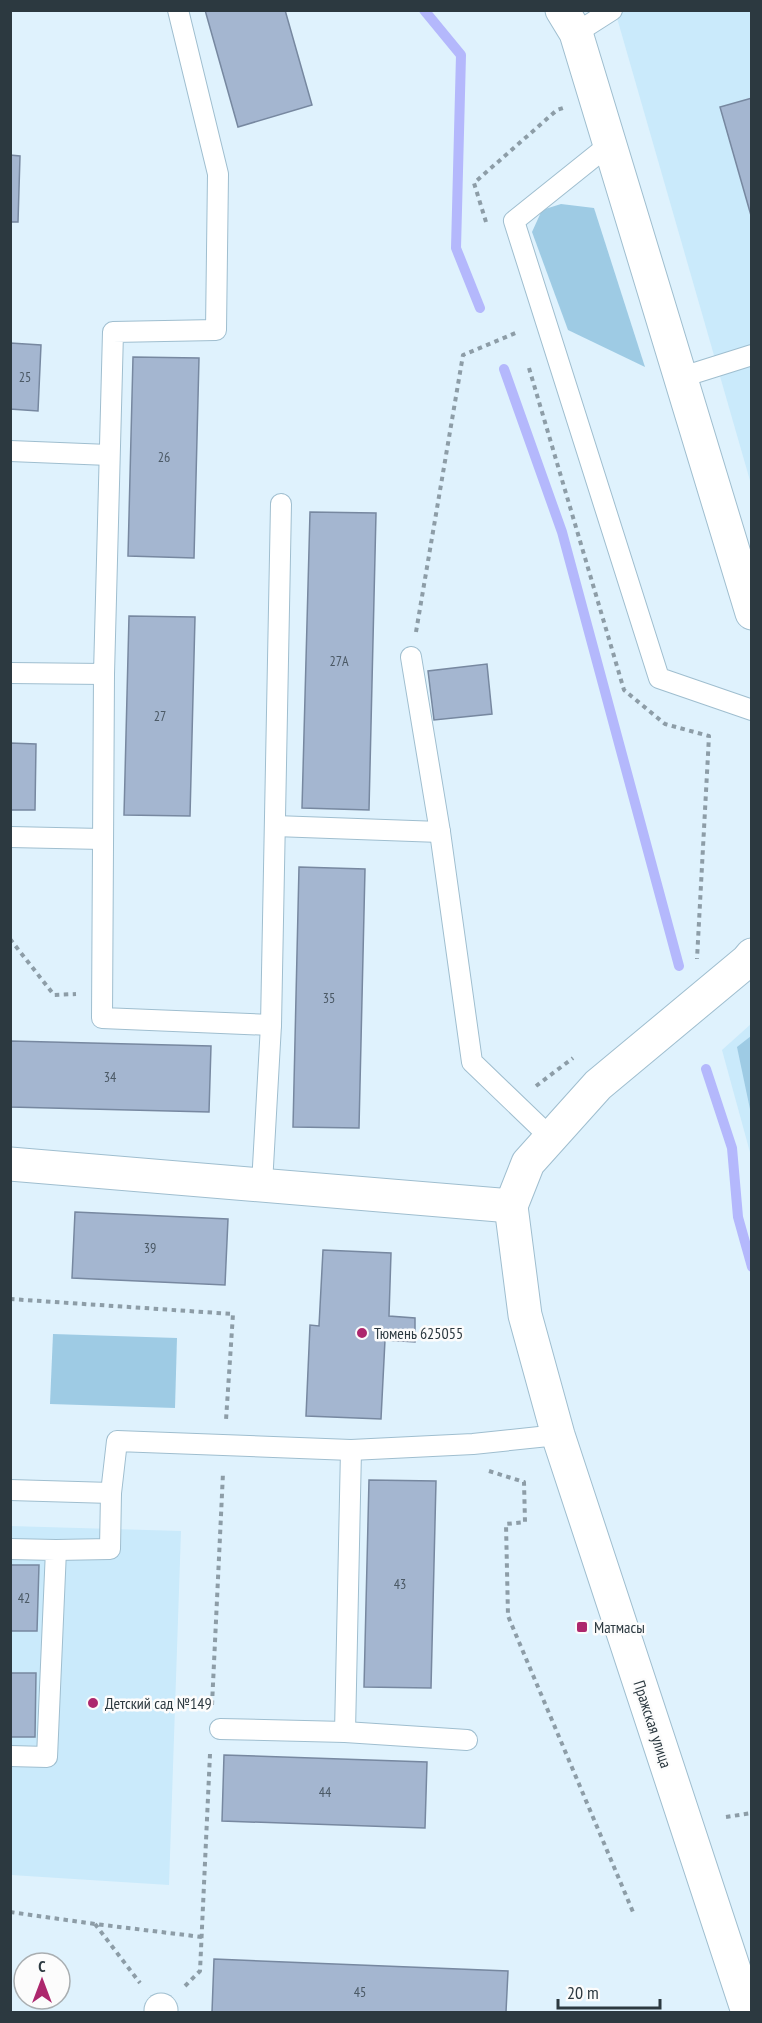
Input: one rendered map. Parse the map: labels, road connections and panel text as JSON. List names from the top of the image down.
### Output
{
  "streets": {
    "street": ["Пражская улица"]
  },
  "places": {
    "other": ["Тюмень 625055", "Детский сад №149"],
    "transit": ["Матмасы"]
  },
  "house_numbers": [
    "25",
    "26",
    "27А",
    "27",
    "35",
    "34",
    "39",
    "43",
    "42",
    "44",
    "45"
  ],
  "scale_bar": "20 m",
  "north": "top"
}
